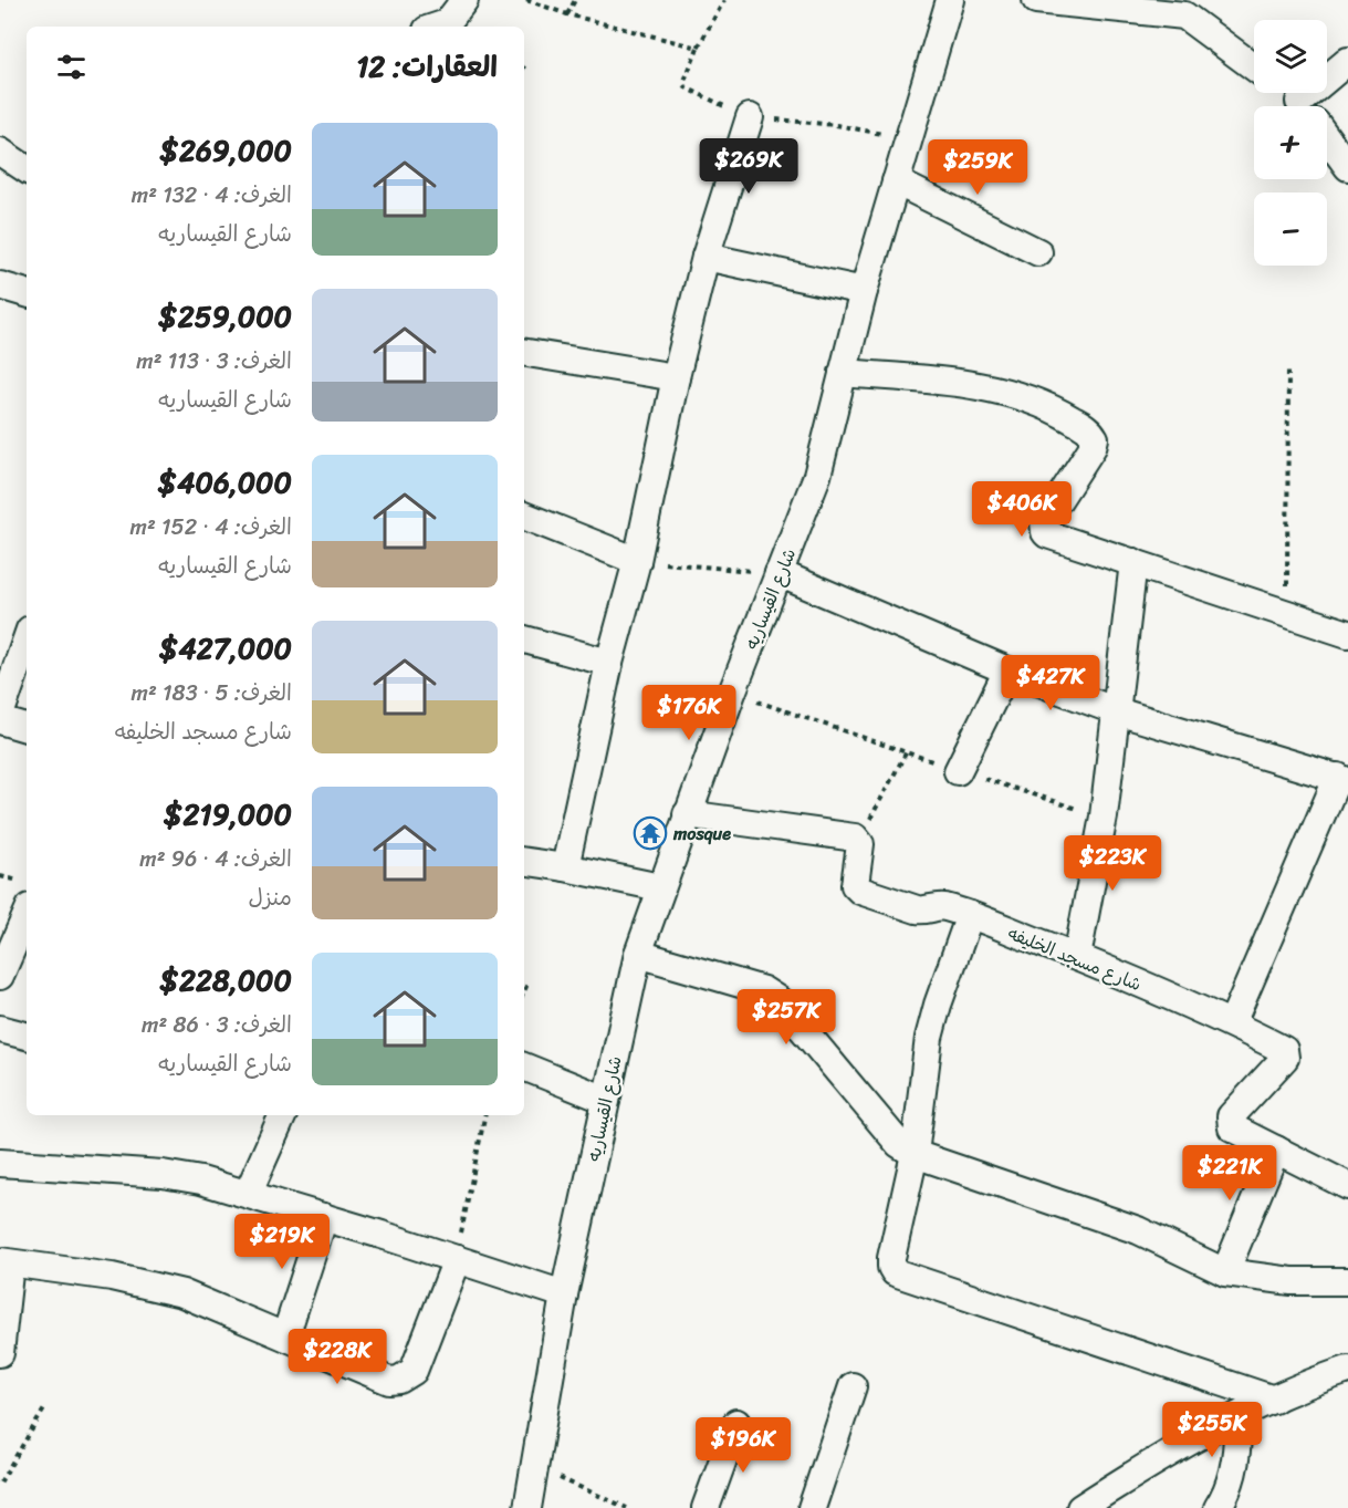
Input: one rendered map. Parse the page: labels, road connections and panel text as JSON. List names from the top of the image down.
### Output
{
  "streets": {
    "street": ["شارع القيساريه", "شارع مسجد الخليفه"]
  },
  "places": {
    "temple": ["mosque"]
  },
  "page": {
    "map_buttons": ["+", "−"],
    "heading": "العقارات: 12",
    "list": [
      {
        "name": "$269,000",
        "note": "الغرف: 4 · 132 m² · شارع القيساريه"
      },
      {
        "name": "$259,000",
        "note": "الغرف: 3 · 113 m² · شارع القيساريه"
      },
      {
        "name": "$406,000",
        "note": "الغرف: 4 · 152 m² · شارع القيساريه"
      },
      {
        "name": "$427,000",
        "note": "الغرف: 5 · 183 m² · شارع مسجد الخليفه"
      },
      {
        "name": "$219,000",
        "note": "الغرف: 4 · 96 m² · منزل"
      },
      {
        "name": "$228,000",
        "note": "الغرف: 3 · 86 m² · شارع القيساريه"
      }
    ],
    "price": [
      "$269K",
      "$259K",
      "$406K",
      "$427K",
      "$176K",
      "$223K",
      "$257K",
      "$221K",
      "$219K",
      "$228K",
      "$255K",
      "$196K"
    ]
  }
}
